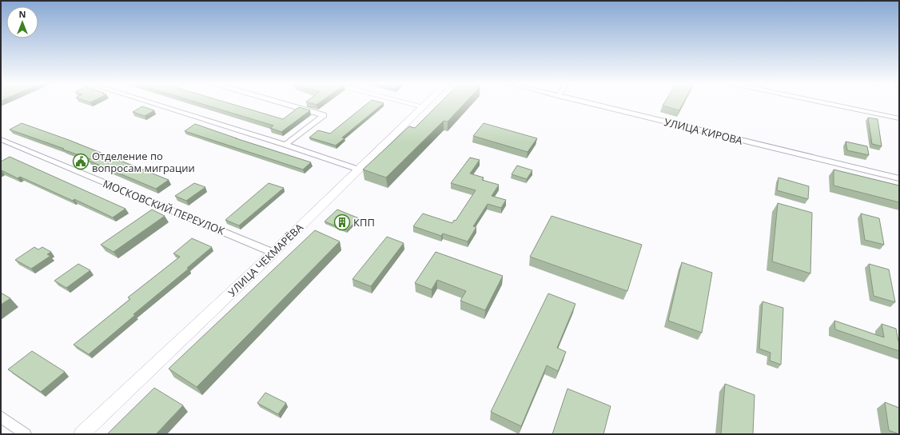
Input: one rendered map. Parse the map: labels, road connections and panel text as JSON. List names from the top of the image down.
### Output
{
  "streets": {
    "street": ["УЛИЦА КИРОВА", "МОСКОВСКИЙ ПЕРЕУЛОК", "УЛИЦА ЧЕКМАРЁВА"]
  },
  "crossings": [
    ["МОСКОВСКИЙ ПЕРЕУЛОК", "УЛИЦА ЧЕКМАРЁВА"]
  ],
  "places": {
    "public building": ["Отделение по вопросам миграции"],
    "building": ["КПП"]
  },
  "north": "top"
}
